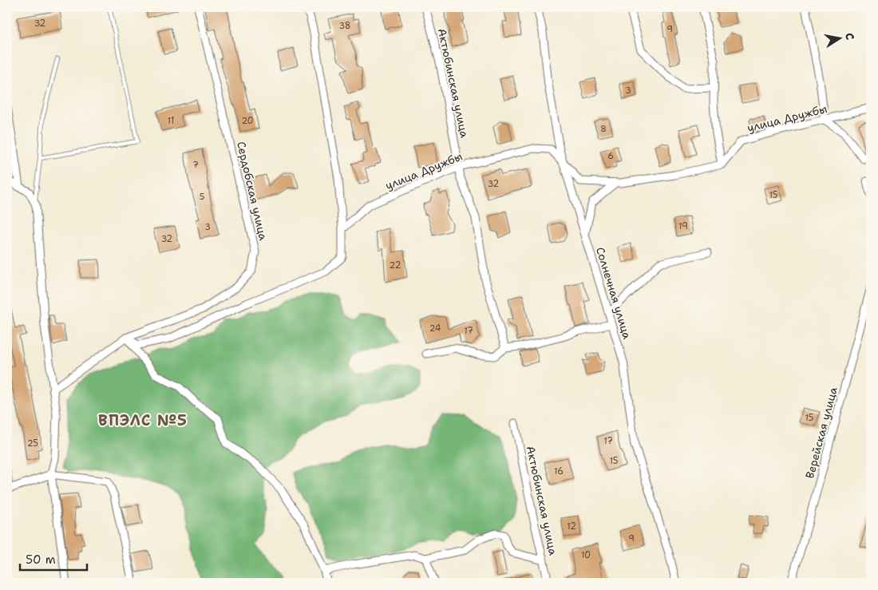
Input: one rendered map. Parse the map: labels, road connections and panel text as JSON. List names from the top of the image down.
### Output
{
  "streets": {
    "street": [
      "Актюбинская улица",
      "улица Дружбы",
      "Сердобская улица",
      "Солнечная улица",
      "Верейская улица"
    ]
  },
  "crossings": [
    ["Актюбинская улица", "улица Дружбы"],
    ["улица Дружбы", "Солнечная улица"]
  ],
  "districts": ["ВПЭЛС №5"],
  "house_numbers": [
    "32",
    "38",
    "9",
    "3",
    "11",
    "20",
    "8",
    "6",
    "7",
    "32",
    "15",
    "5",
    "19",
    "3",
    "32",
    "22",
    "24",
    "17",
    "15",
    "17",
    "25",
    "15",
    "16",
    "12",
    "9",
    "10"
  ],
  "scale_bar": "50 m",
  "north": "right"
}
